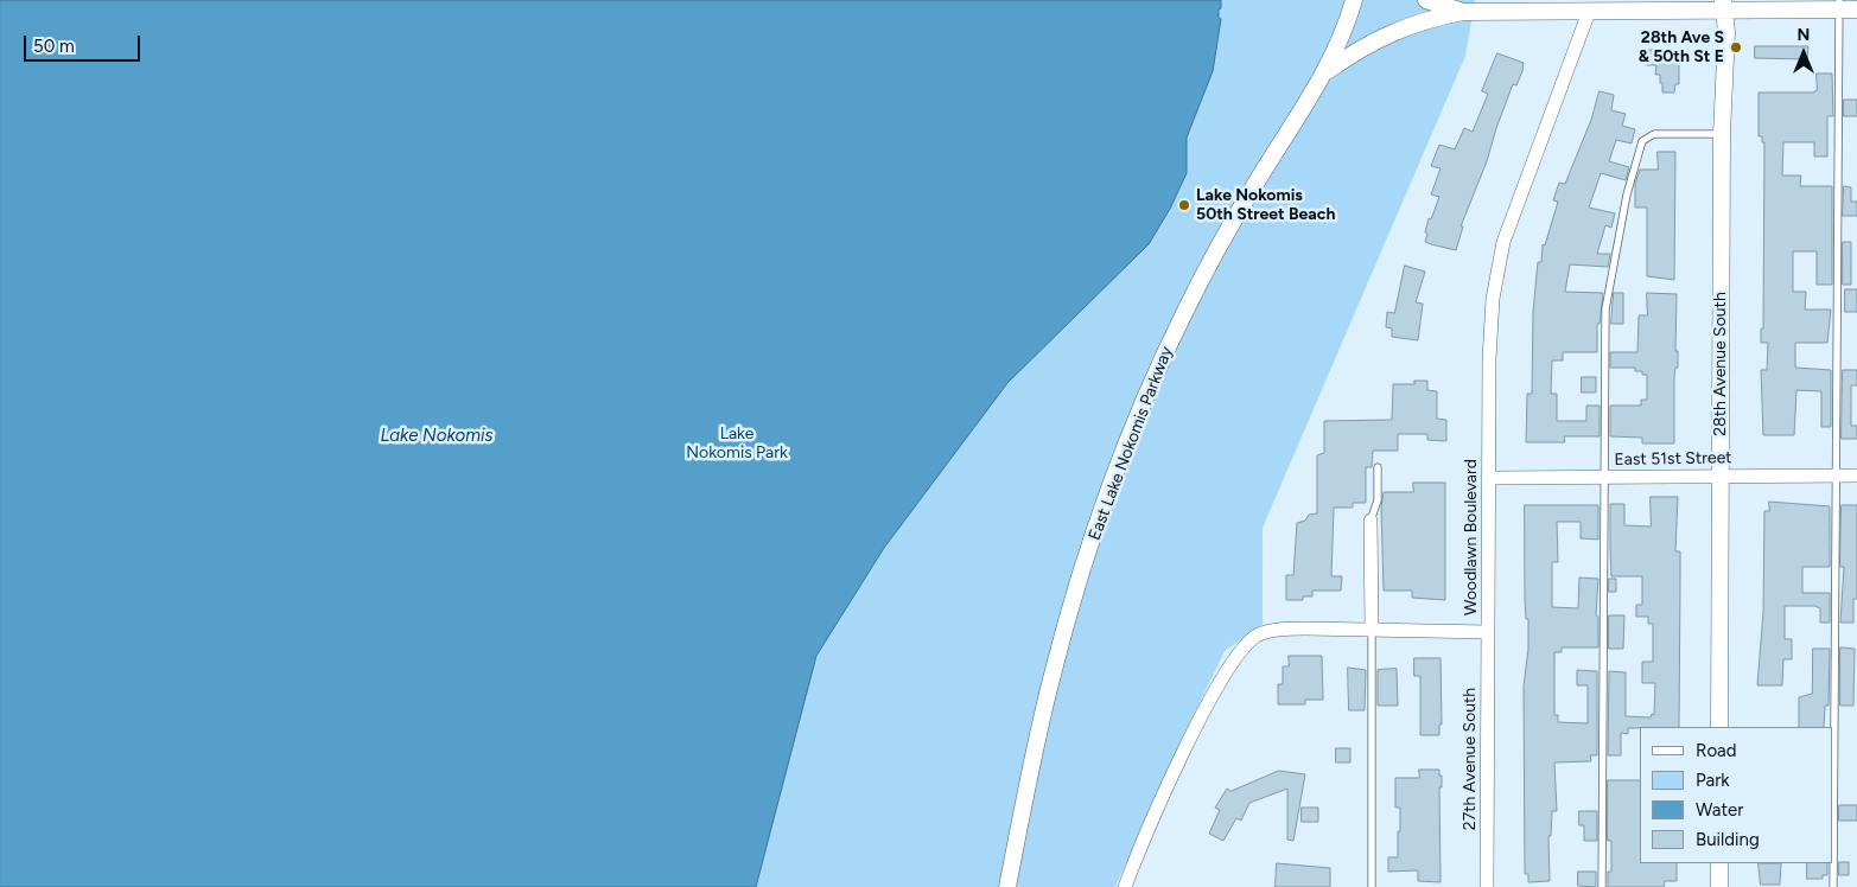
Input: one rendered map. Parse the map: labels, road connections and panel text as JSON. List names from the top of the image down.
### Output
{
  "streets": {
    "street": [
      "28th Avenue South",
      "East Lake Nokomis Parkway",
      "East 51st Street",
      "Woodlawn Boulevard",
      "27th Avenue South"
    ]
  },
  "crossings": [
    ["28th Avenue South", "East 51st Street"],
    ["East 51st Street", "Woodlawn Boulevard"],
    ["Woodlawn Boulevard", "27th Avenue South"]
  ],
  "water": ["Lake Nokomis"],
  "parks": ["Lake Nokomis Park"],
  "places": ["28th Ave S & 50th St E", "Lake Nokomis 50th Street Beach"],
  "legend": [
    "Road",
    "Park",
    "Water",
    "Building"
  ],
  "scale_bar": "50 m",
  "north": "top"
}
